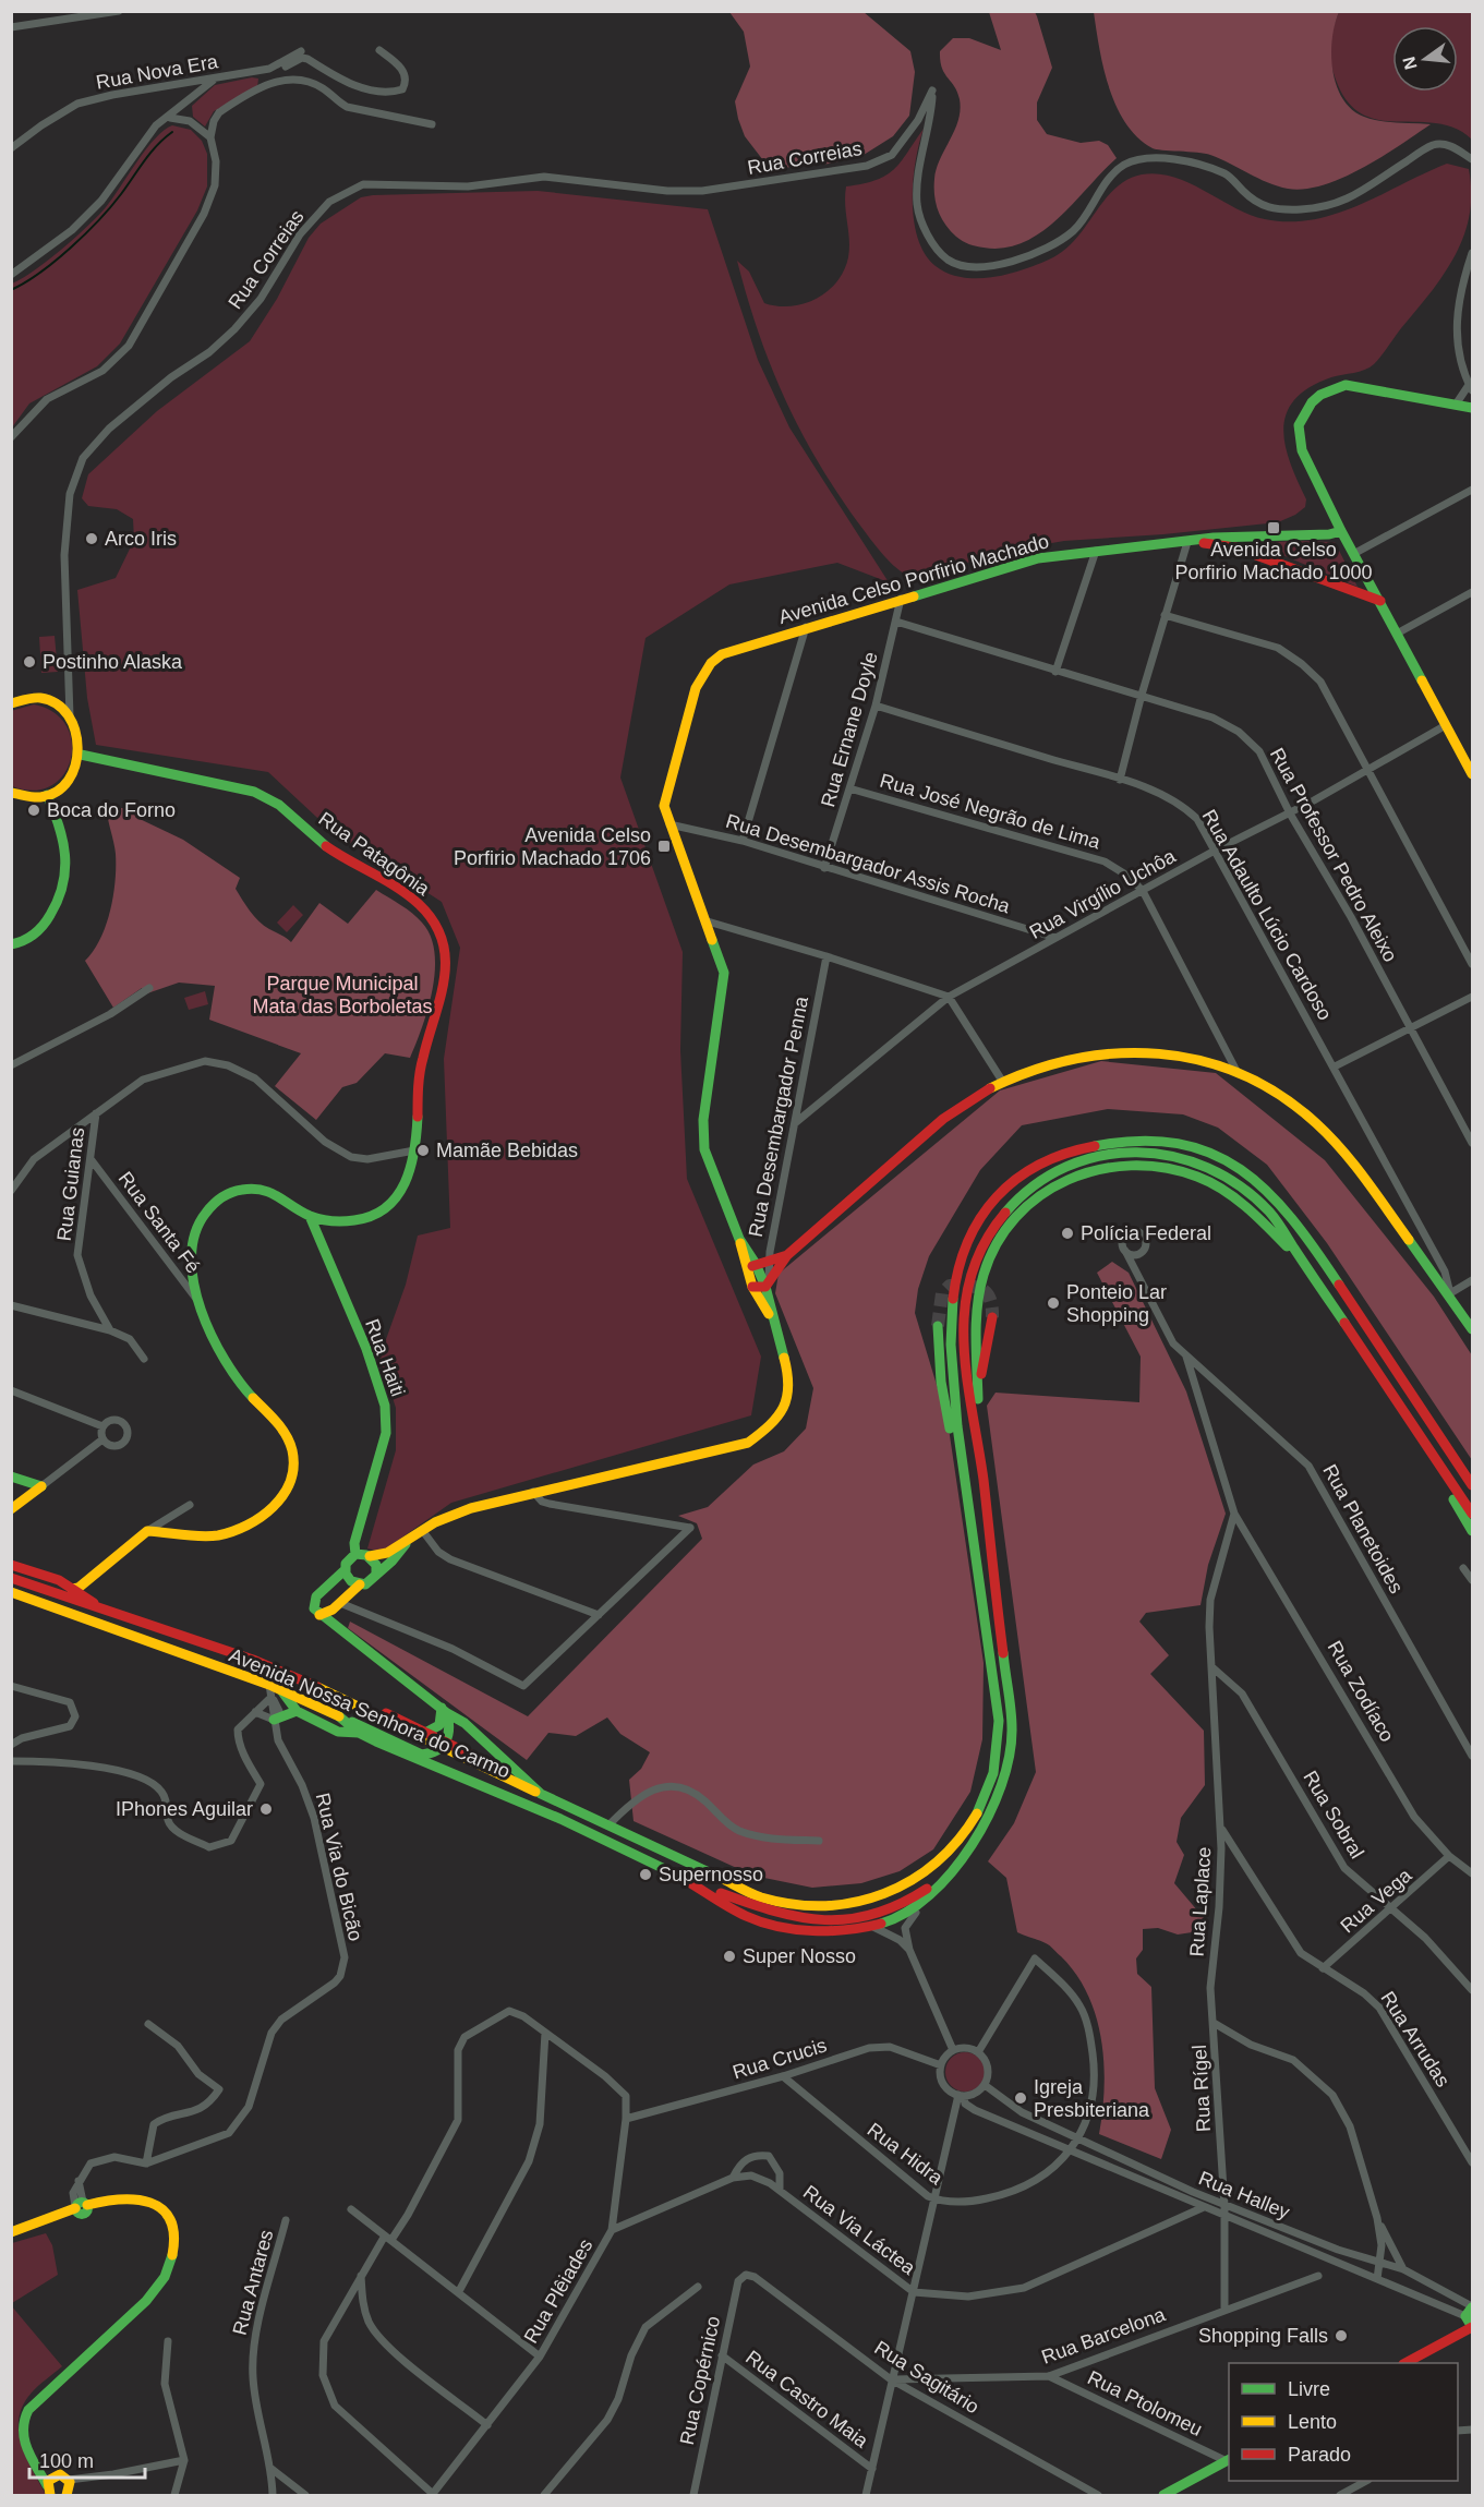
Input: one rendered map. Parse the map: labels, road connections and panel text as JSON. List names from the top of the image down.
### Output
{
  "streets": {
    "main road": [
      "Avenida Celso Porfirio Machado",
      "Rua Patagônia",
      "Rua Haiti",
      "Avenida Nossa Senhora do Carmo"
    ],
    "street": [
      "Rua Nova Era",
      "Rua Correias",
      "Rua Ernane Doyle",
      "Rua José Negrão de Lima",
      "Rua Professor Pedro Aleixo",
      "Rua Desembargador Assis Rocha",
      "Rua Virgílio Uchôa",
      "Rua Adaulto Lúcio Cardoso",
      "Rua Desembargador Penna",
      "Rua Guianas",
      "Rua Santa Fé",
      "Rua Planetoides",
      "Rua Zodíaco",
      "Rua Sobral",
      "Rua Via do Bicão",
      "Rua Vega",
      "Rua Laplace",
      "Rua Arrudas",
      "Rua Crucis",
      "Rua Rígel",
      "Rua Hidra",
      "Rua Halley",
      "Rua Via Láctea",
      "Rua Antares",
      "Rua Plêiades",
      "Rua Barcelona",
      "Rua Sagitário",
      "Rua Copérnico",
      "Rua Castro Maia",
      "Rua Ptolomeu"
    ]
  },
  "crossings": [
    ["Avenida Celso Porfirio Machado", "Rua Ernane Doyle"],
    ["Avenida Celso Porfirio Machado", "Rua Desembargador Assis Rocha"],
    ["Rua Ernane Doyle", "Rua José Negrão de Lima"],
    ["Rua Ernane Doyle", "Rua Professor Pedro Aleixo"],
    ["Rua Ernane Doyle", "Rua Desembargador Assis Rocha"],
    ["Rua Ernane Doyle", "Rua Adaulto Lúcio Cardoso"],
    ["Rua José Negrão de Lima", "Rua Virgílio Uchôa"],
    ["Rua Patagônia", "Rua Santa Fé"],
    ["Rua Patagônia", "Rua Haiti"],
    ["Rua Professor Pedro Aleixo", "Rua Virgílio Uchôa"],
    ["Rua Desembargador Assis Rocha", "Rua Virgílio Uchôa"],
    ["Rua Virgílio Uchôa", "Rua Adaulto Lúcio Cardoso"],
    ["Rua Virgílio Uchôa", "Rua Desembargador Penna"],
    ["Rua Guianas", "Rua Santa Fé"],
    ["Rua Planetoides", "Rua Zodíaco"],
    ["Rua Zodíaco", "Rua Vega"],
    ["Rua Zodíaco", "Rua Laplace"],
    ["Avenida Nossa Senhora do Carmo", "Rua Via do Bicão"],
    ["Rua Sobral", "Rua Vega"],
    ["Rua Sobral", "Rua Laplace"],
    ["Rua Vega", "Rua Arrudas"],
    ["Rua Laplace", "Rua Arrudas"],
    ["Rua Laplace", "Rua Rígel"],
    ["Rua Crucis", "Rua Hidra"],
    ["Rua Crucis", "Rua Halley"],
    ["Rua Crucis", "Rua Plêiades"],
    ["Rua Rígel", "Rua Halley"],
    ["Rua Rígel", "Rua Barcelona"],
    ["Rua Hidra", "Rua Halley"],
    ["Rua Halley", "Rua Via Láctea"],
    ["Rua Barcelona", "Rua Sagitário"],
    ["Rua Barcelona", "Rua Ptolomeu"],
    ["Rua Sagitário", "Rua Copérnico"],
    ["Rua Copérnico", "Rua Castro Maia"]
  ],
  "parks": ["Parque Municipal Mata das Borboletas"],
  "places": {
    "transit": ["Avenida Celso Porfirio Machado 1000", "Avenida Celso Porfirio Machado 1706"],
    "other": [
      "Arco Iris",
      "Postinho Alaska",
      "Boca do Forno",
      "Mamãe Bebidas",
      "Polícia Federal",
      "Ponteio Lar Shopping",
      "IPhones Aguilar",
      "Supernosso",
      "Super Nosso",
      "Igreja Presbiteriana",
      "Shopping Falls"
    ]
  },
  "legend": ["Livre", "Lento", "Parado"],
  "scale_bar": "100 m",
  "north": "left"
}
